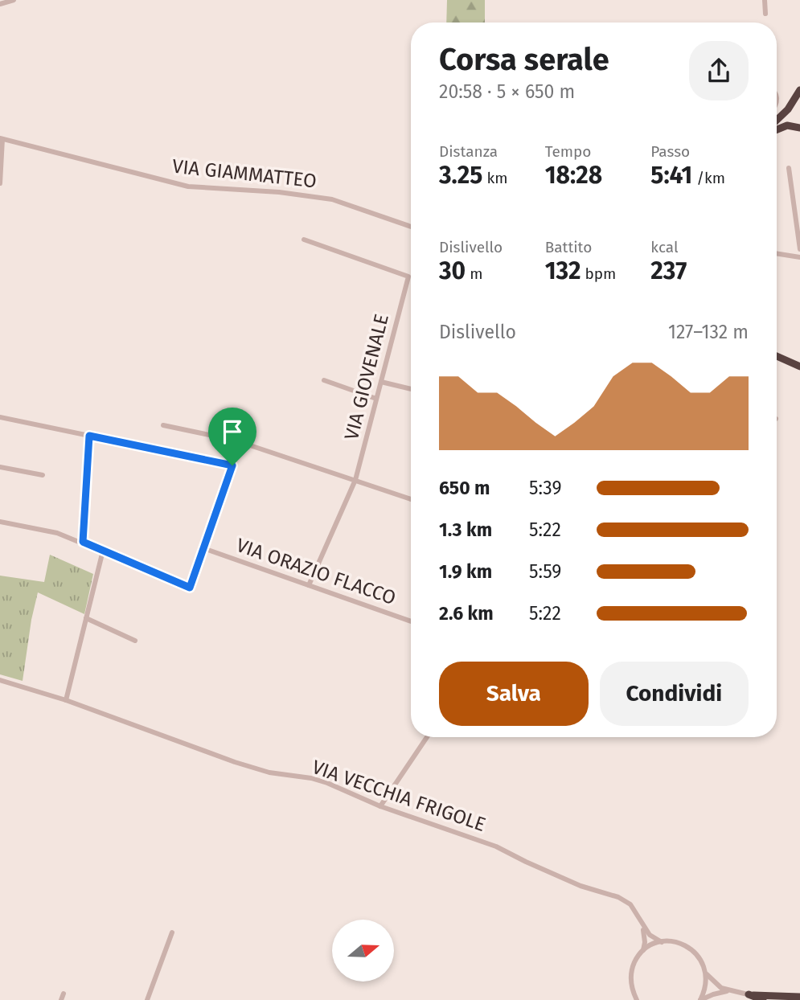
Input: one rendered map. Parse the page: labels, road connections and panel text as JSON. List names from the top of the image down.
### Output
{
  "streets": {
    "street": [
      "VIA GIAMMATTEO",
      "VIA GIOVENALE",
      "VIA ORAZIO FLACCO",
      "VIA VECCHIA FRIGOLE"
    ]
  },
  "crossings": [
    ["VIA GIOVENALE", "VIA ORAZIO FLACCO"]
  ],
  "north": "right",
  "page": {
    "heading": ["Corsa serale", "20:58 · 5 × 650 m"],
    "stats": [
      ["Distanza", "3.25 km"],
      ["Tempo", "18:28"],
      ["Passo", "5:41 /km"],
      ["Dislivello", "30 m"],
      ["Battito", "132 bpm"],
      ["kcal", "237"]
    ],
    "chart": ["Dislivello", "127–132 m"],
    "list": [
      {
        "name": "650 m",
        "note": "5:39"
      },
      {
        "name": "1.3 km",
        "note": "5:22"
      },
      {
        "name": "1.9 km",
        "note": "5:59"
      },
      {
        "name": "2.6 km",
        "note": "5:22"
      }
    ],
    "buttons": ["Salva", "Condividi"]
  }
}
